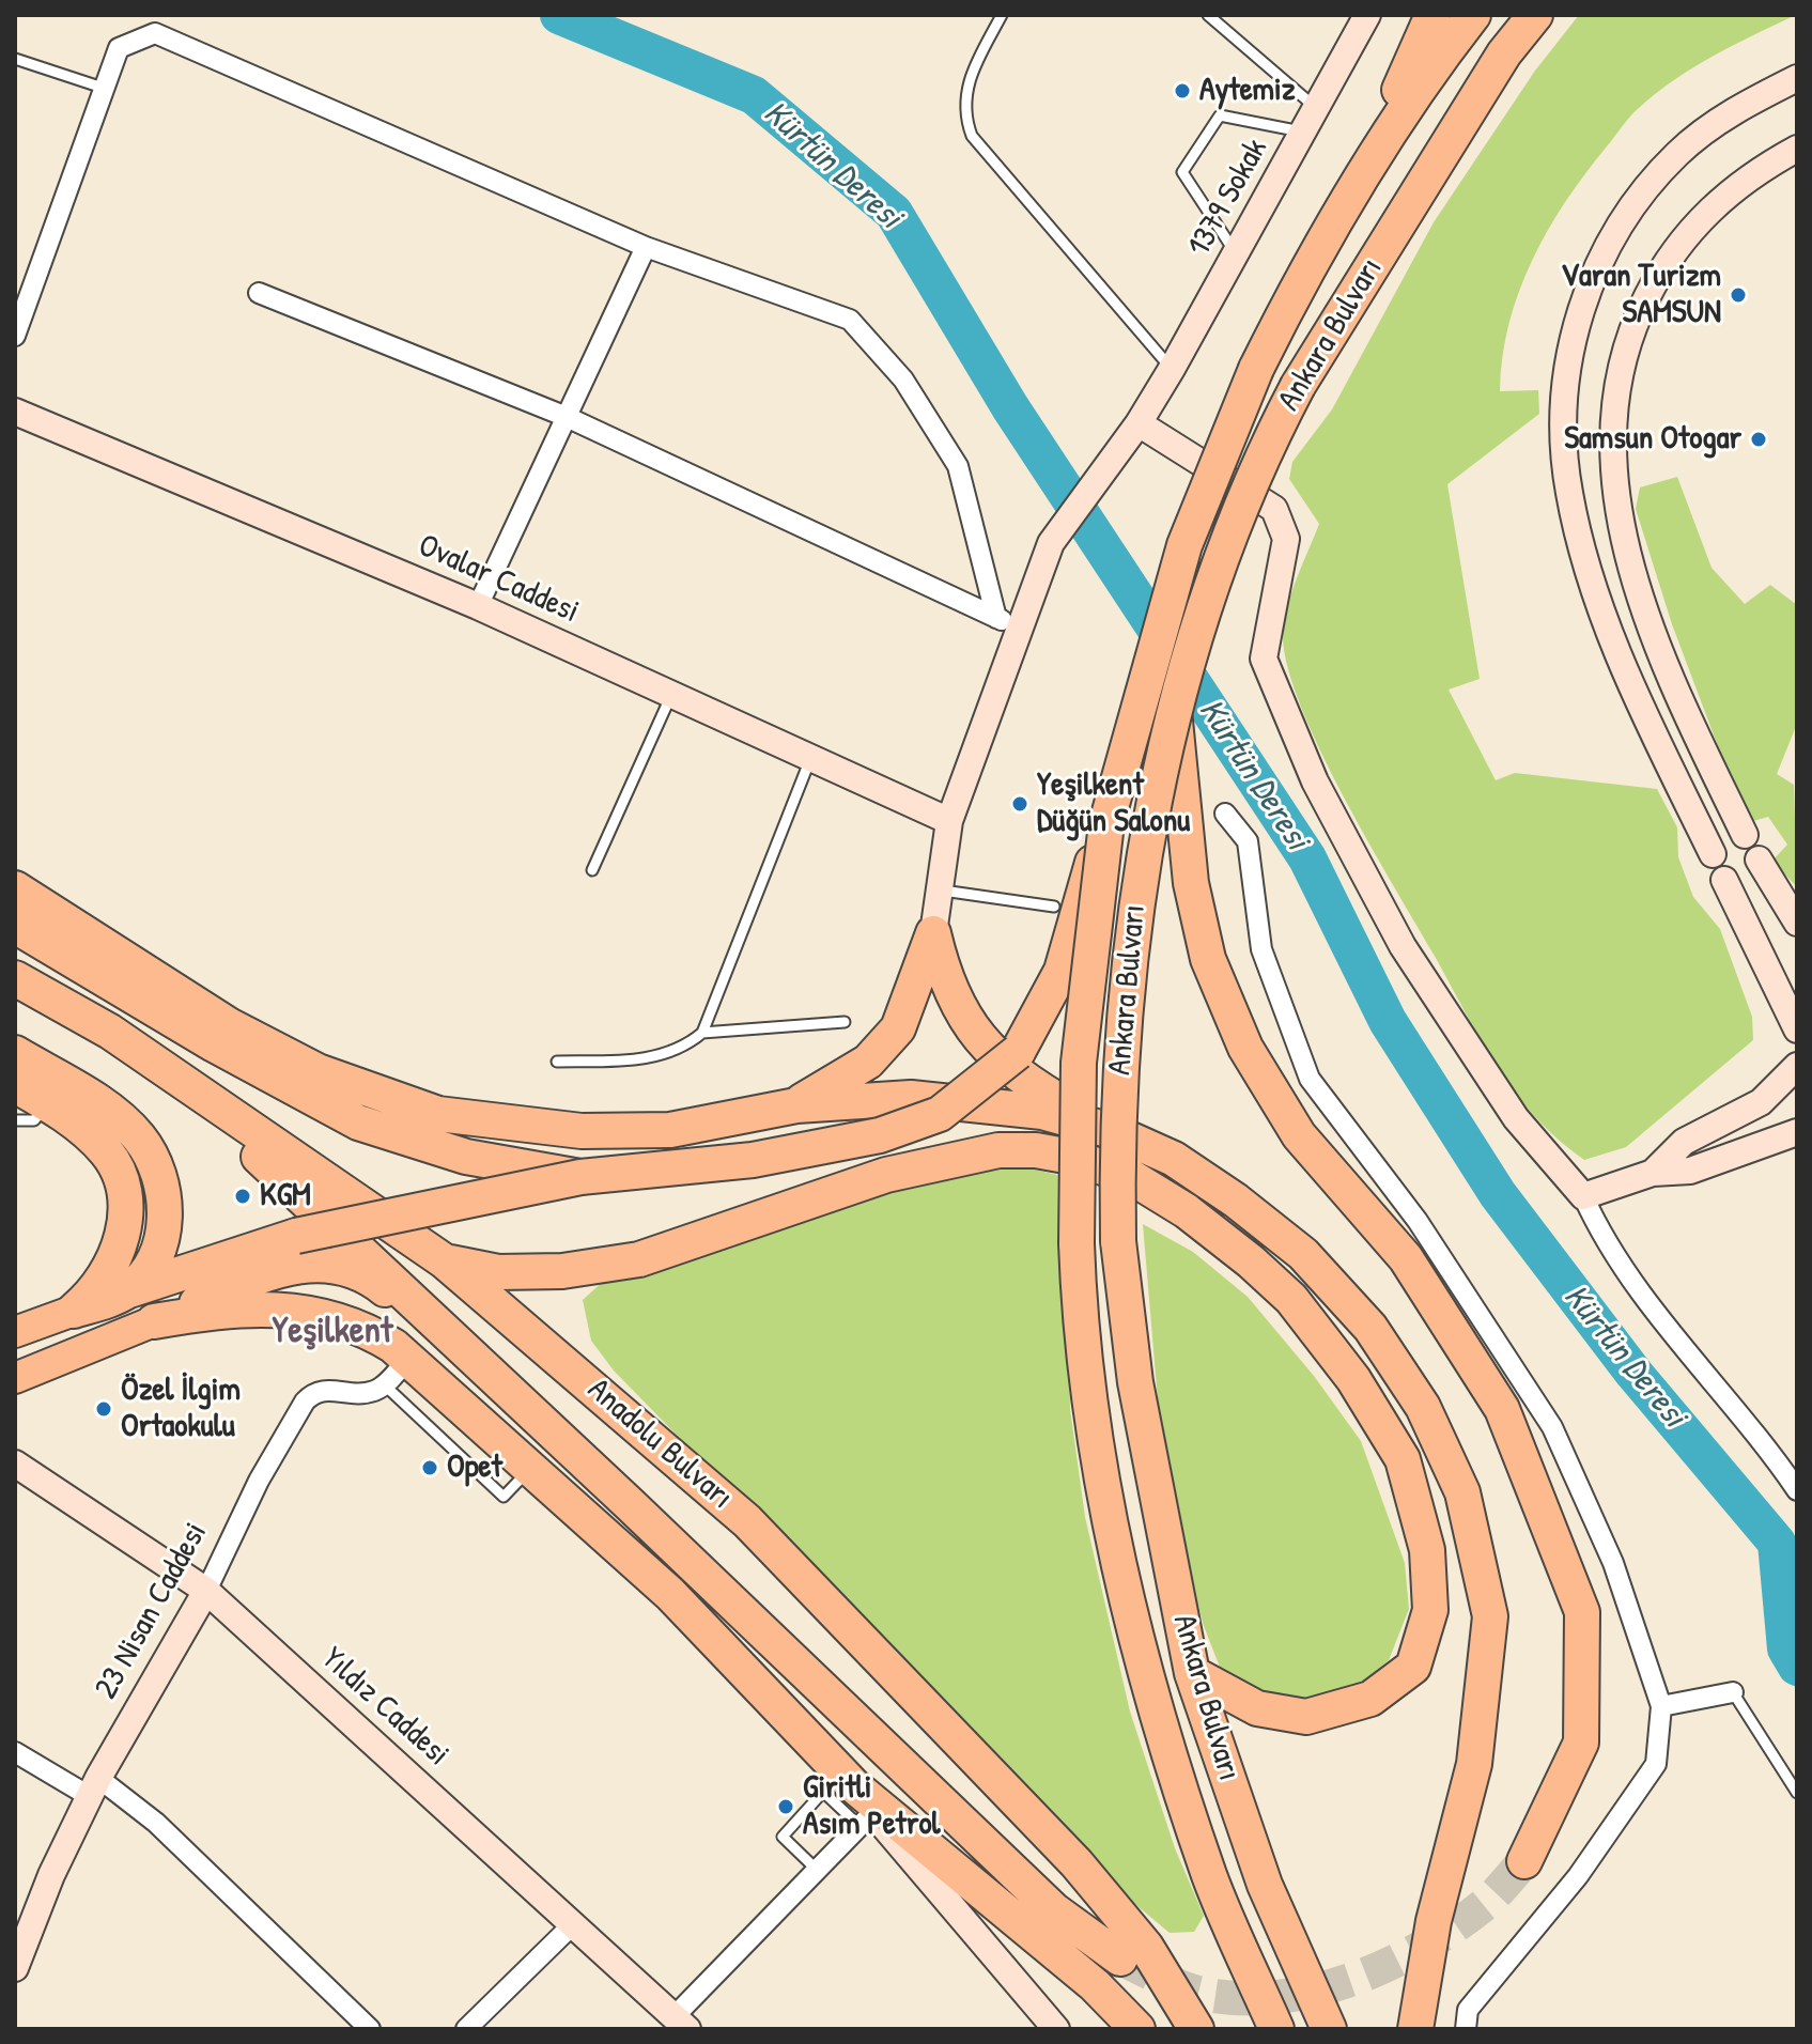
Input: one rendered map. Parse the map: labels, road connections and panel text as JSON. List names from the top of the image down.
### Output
{
  "streets": {
    "highway": ["Ankara Bulvarı", "Anadolu Bulvarı"],
    "street": [
      "1379 Sokak",
      "Ovalar Caddesi",
      "23 Nisan Caddesi",
      "Yıldız Caddesi"
    ]
  },
  "crossings": [
    ["1379 Sokak", "Ovalar Caddesi"],
    ["23 Nisan Caddesi", "Yıldız Caddesi"]
  ],
  "districts": ["Yeşilkent"],
  "water": ["Kürtün Deresi"],
  "places": [
    "Aytemiz",
    "Varan Turizm SAMSUN",
    "Samsun Otogar",
    "Yeşilkent Düğün Salonu",
    "KGM",
    "Özel İlgim Ortaokulu",
    "Opet",
    "Giritli Asım Petrol"
  ]
}
